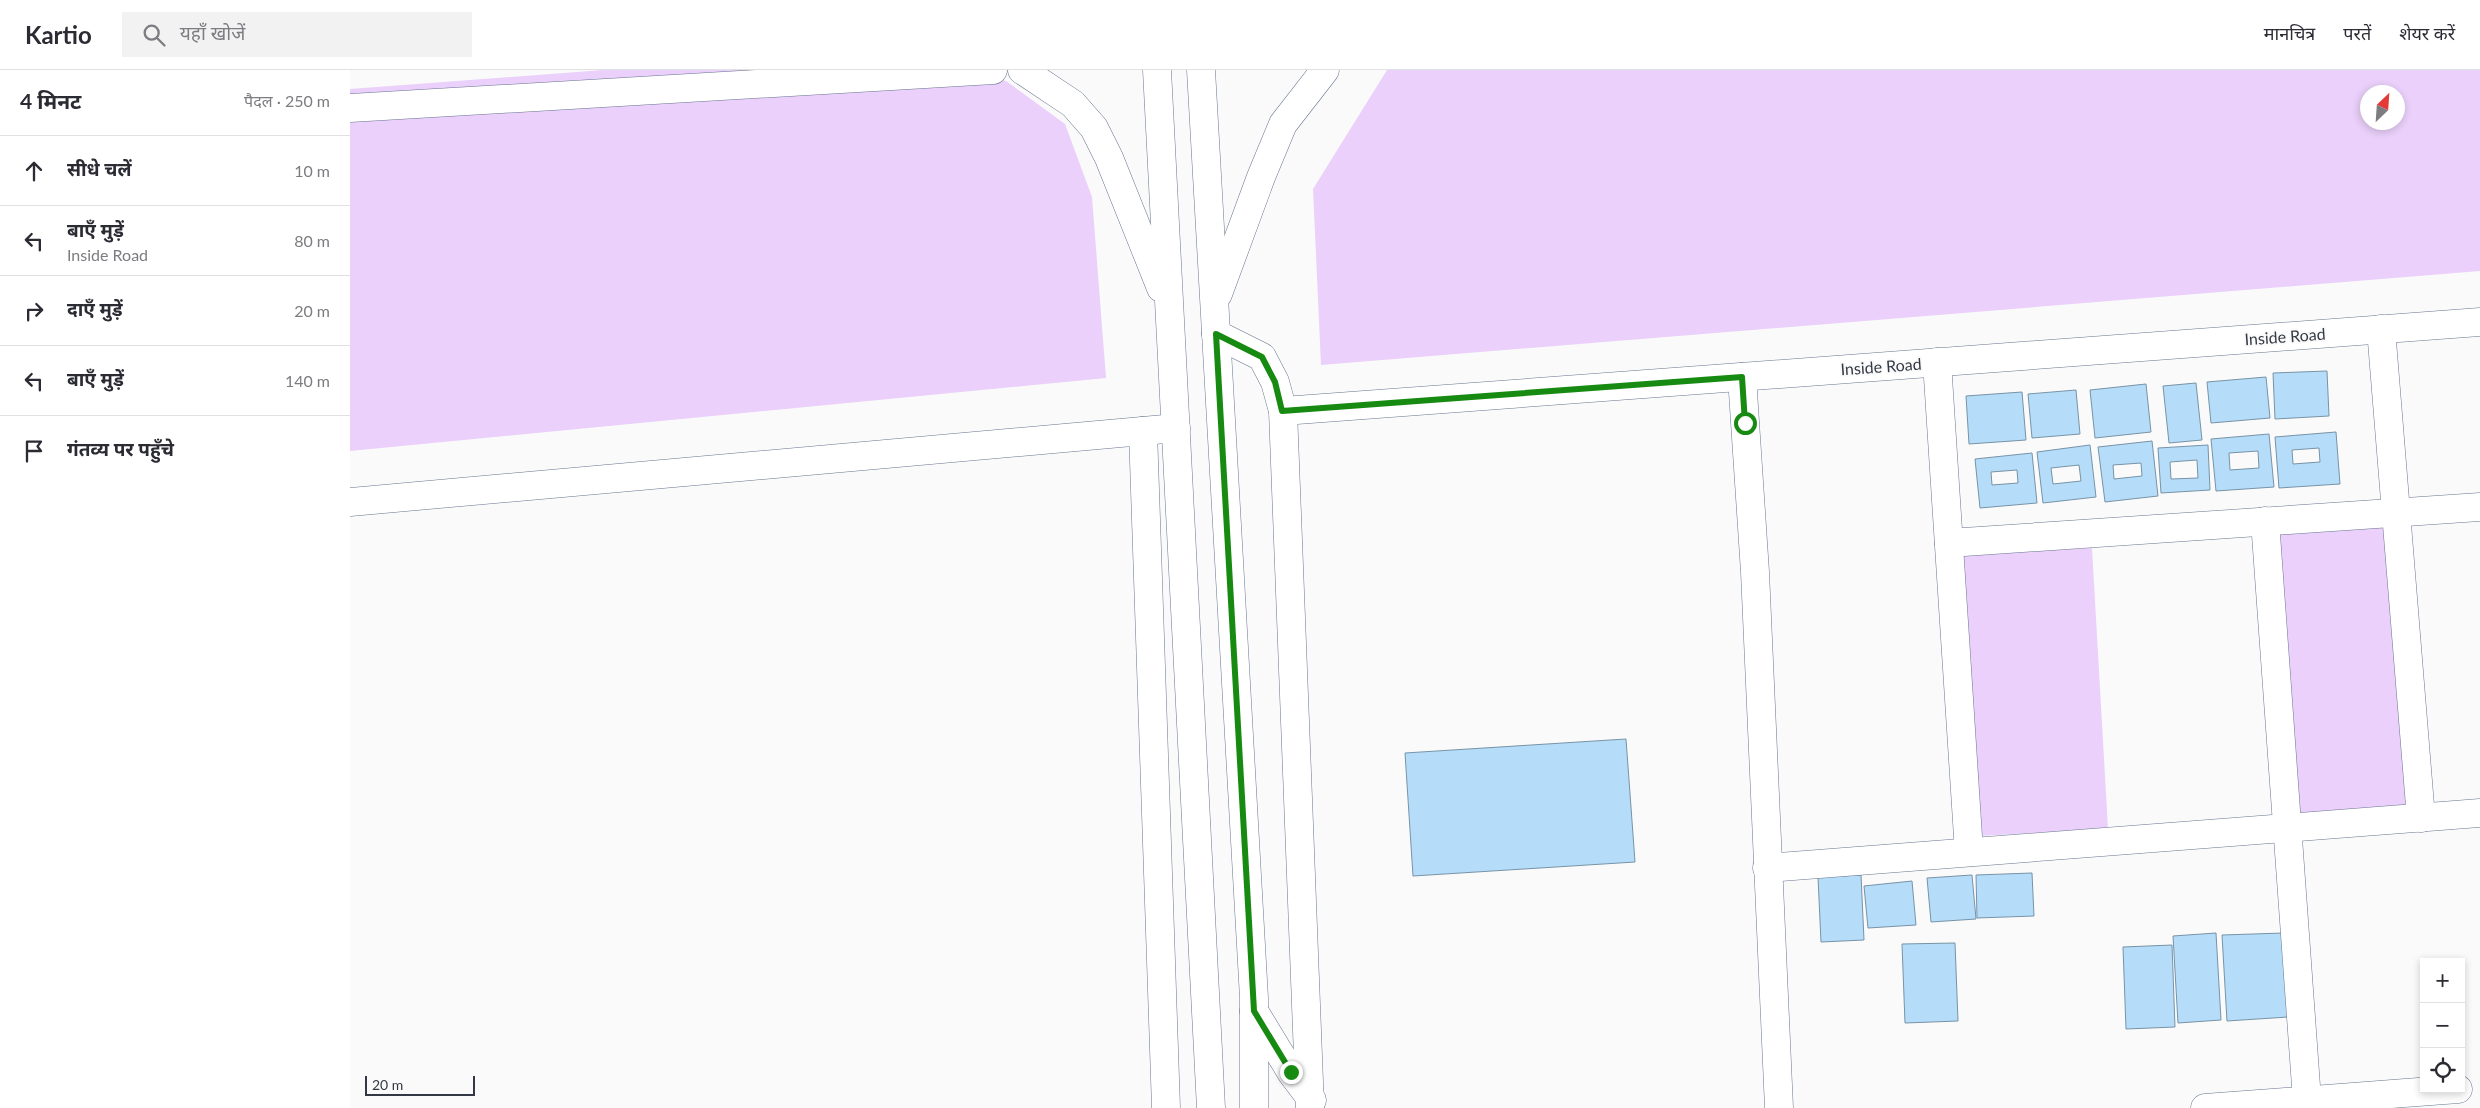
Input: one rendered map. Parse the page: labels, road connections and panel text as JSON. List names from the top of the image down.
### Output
{
  "streets": {
    "street": ["Inside Road"]
  },
  "scale_bar": "20 m",
  "north": "top right",
  "page": {
    "header": "Kartio",
    "search": "यहाँ खोजें",
    "nav": ["मानचित्र", "परतें", "शेयर करें"],
    "heading": ["4 मिनट", "पैदल · 250 m"],
    "list": [
      ["सीधे चलें", "10 m"],
      ["बाएँ मुड़ें", "Inside Road", "80 m"],
      ["दाएँ मुड़ें", "20 m"],
      ["बाएँ मुड़ें", "140 m"],
      "गंतव्य पर पहुँचे"
    ],
    "map_buttons": ["+", "−"],
    "scale": "20 m"
  }
}
